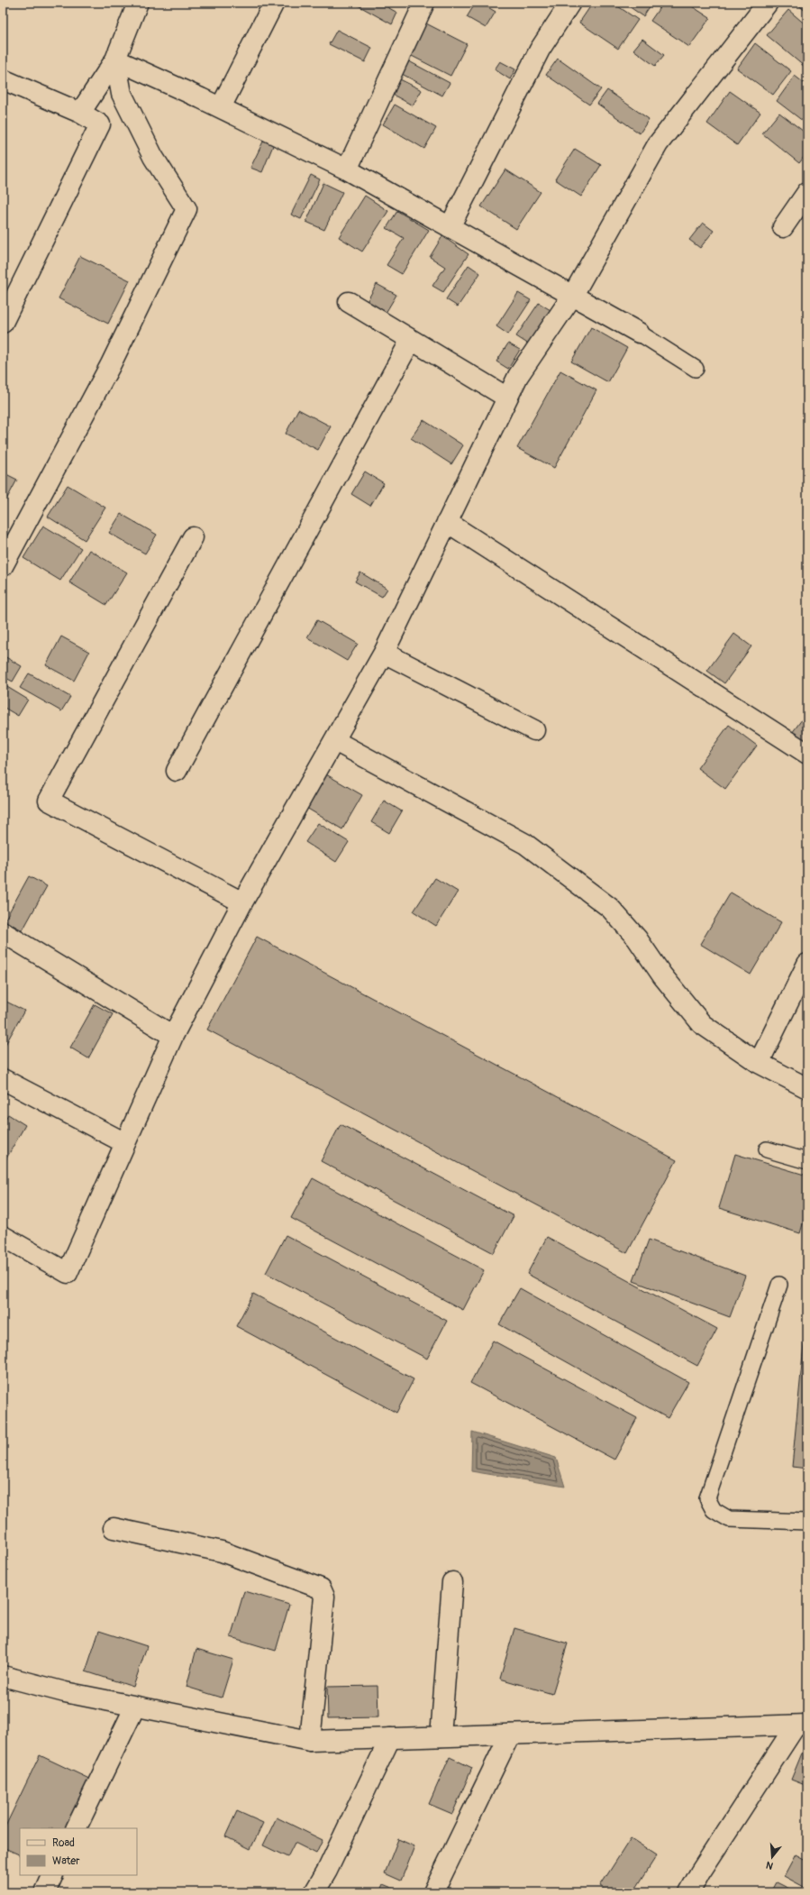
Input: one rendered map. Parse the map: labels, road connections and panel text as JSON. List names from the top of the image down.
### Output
{
  "legend": ["Road", "Water"],
  "north": "bottom"
}
